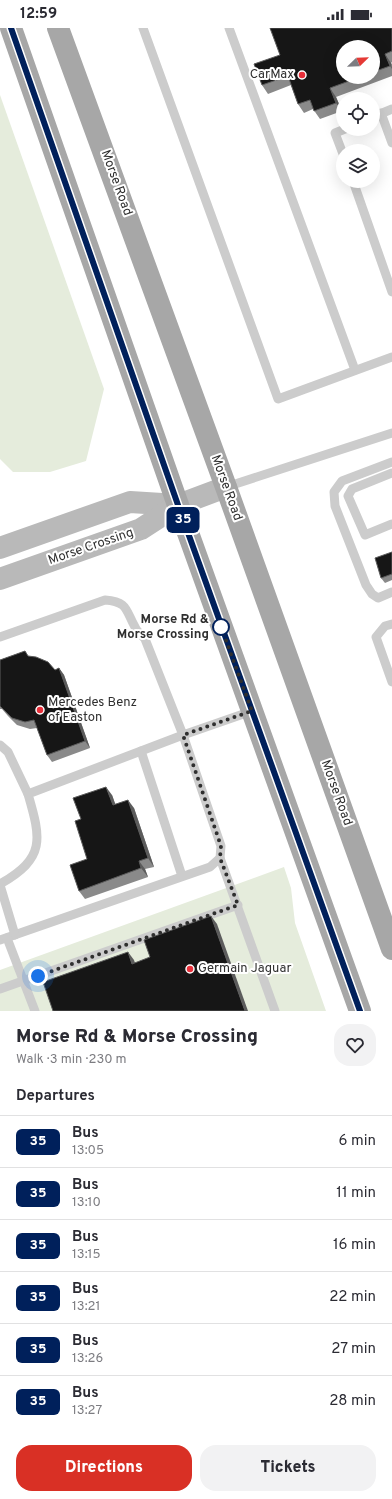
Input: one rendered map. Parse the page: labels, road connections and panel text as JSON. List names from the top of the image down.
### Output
{
  "streets": {
    "main road": ["Morse Road", "Morse Crossing"]
  },
  "crossings": [
    ["Morse Road", "Morse Crossing"]
  ],
  "places": [
    "CarMax",
    "Morse Rd & Morse Crossing",
    "Mercedes Benz of Easton",
    "Germain Jaguar"
  ],
  "lines": ["bus line 35"],
  "north": "top right",
  "page": {
    "status": "12:59",
    "on_map": "35",
    "heading": [
      ["Morse Rd & Morse Crossing", "Walk · 3 min · 230 m"],
      "Departures"
    ],
    "list": [
      {
        "mark": "35",
        "name": "Bus",
        "note": "13:05",
        "value": "6 min"
      },
      {
        "mark": "35",
        "name": "Bus",
        "note": "13:10",
        "value": "11 min"
      },
      {
        "mark": "35",
        "name": "Bus",
        "note": "13:15",
        "value": "16 min"
      },
      {
        "mark": "35",
        "name": "Bus",
        "note": "13:21",
        "value": "22 min"
      },
      {
        "mark": "35",
        "name": "Bus",
        "note": "13:26",
        "value": "27 min"
      },
      {
        "mark": "35",
        "name": "Bus",
        "note": "13:27",
        "value": "28 min"
      }
    ],
    "buttons": ["Directions", "Tickets"]
  }
}
